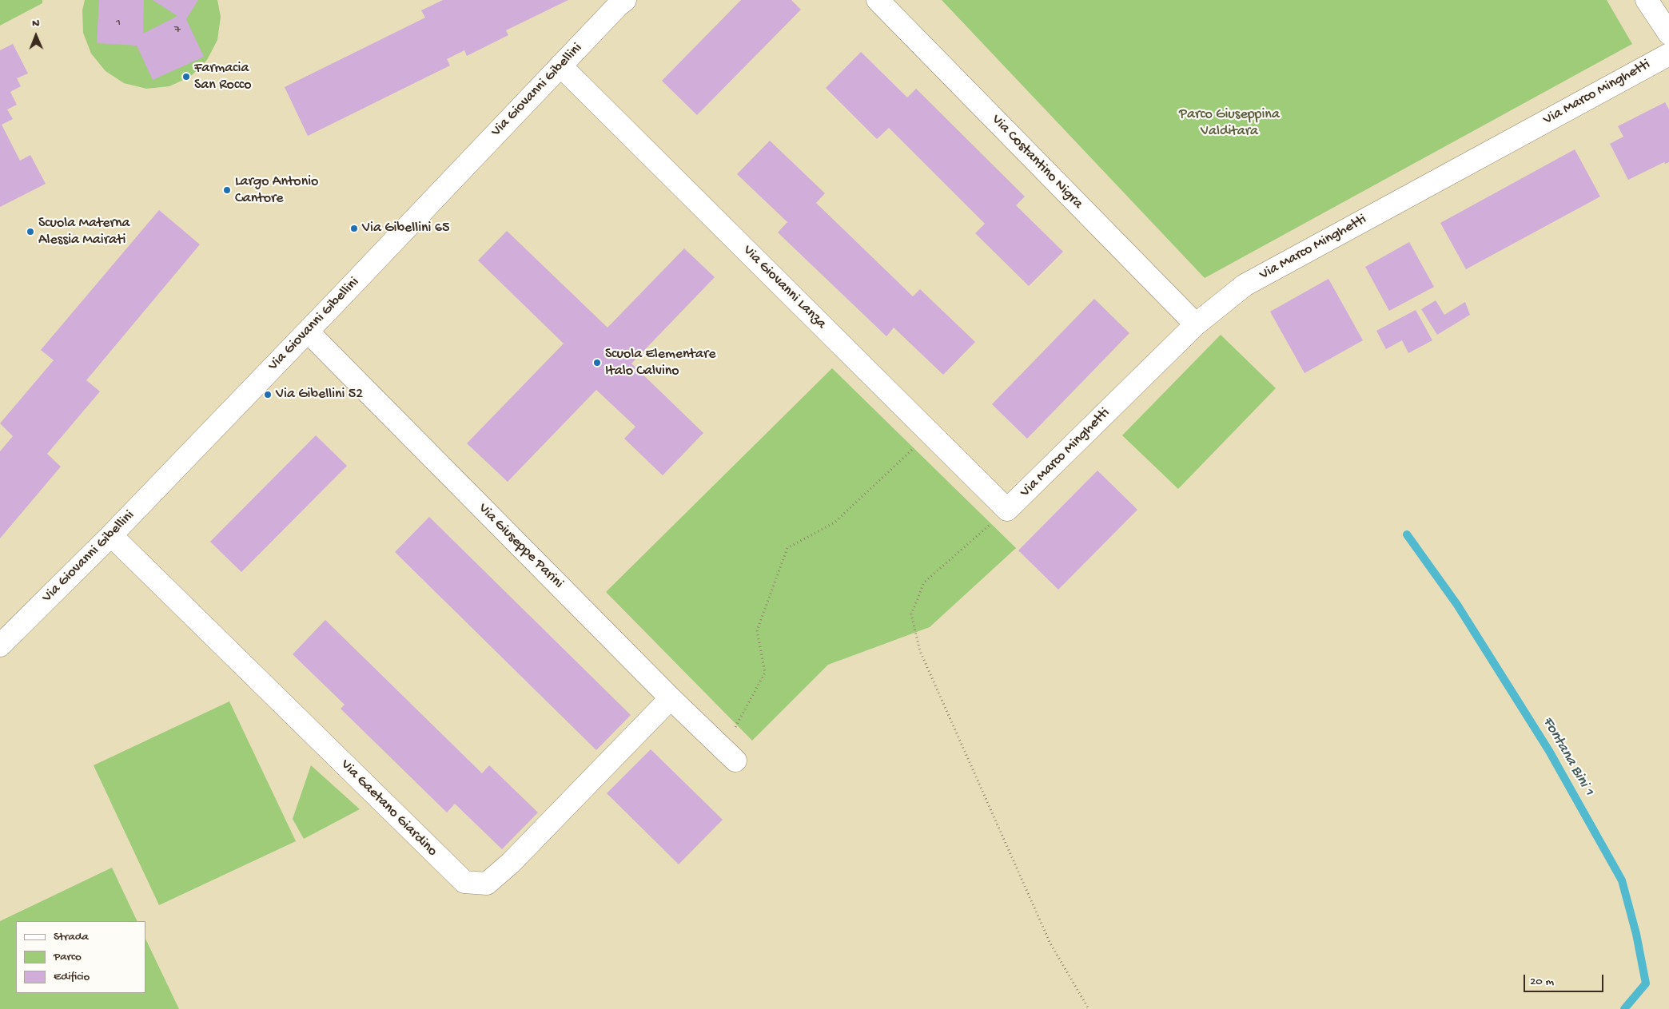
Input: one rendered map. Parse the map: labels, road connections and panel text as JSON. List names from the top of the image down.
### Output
{
  "streets": {
    "street": [
      "Via Giovanni Gibellini",
      "Via Marco Minghetti",
      "Via Costantino Nigra",
      "Via Giovanni Lanza",
      "Via Giuseppe Parini",
      "Via Gaetano Giardino"
    ]
  },
  "crossings": [
    ["Via Giovanni Gibellini", "Via Giovanni Lanza"],
    ["Via Giovanni Gibellini", "Via Giuseppe Parini"],
    ["Via Giovanni Gibellini", "Via Gaetano Giardino"],
    ["Via Marco Minghetti", "Via Costantino Nigra"],
    ["Via Marco Minghetti", "Via Giovanni Lanza"],
    ["Via Giuseppe Parini", "Via Gaetano Giardino"]
  ],
  "water": ["Fontana Bini 1"],
  "parks": ["Parco Giuseppina Valditara"],
  "places": [
    "Farmacia San Rocco",
    "Largo Antonio Cantore",
    "Via Gibellini 65",
    "Scuola Materna Alessia Mairati",
    "Scuola Elementare Italo Calvino",
    "Via Gibellini 52"
  ],
  "house_numbers": ["1", "7"],
  "legend": ["Strada", "Parco", "Edificio"],
  "scale_bar": "20 m",
  "north": "top"
}
